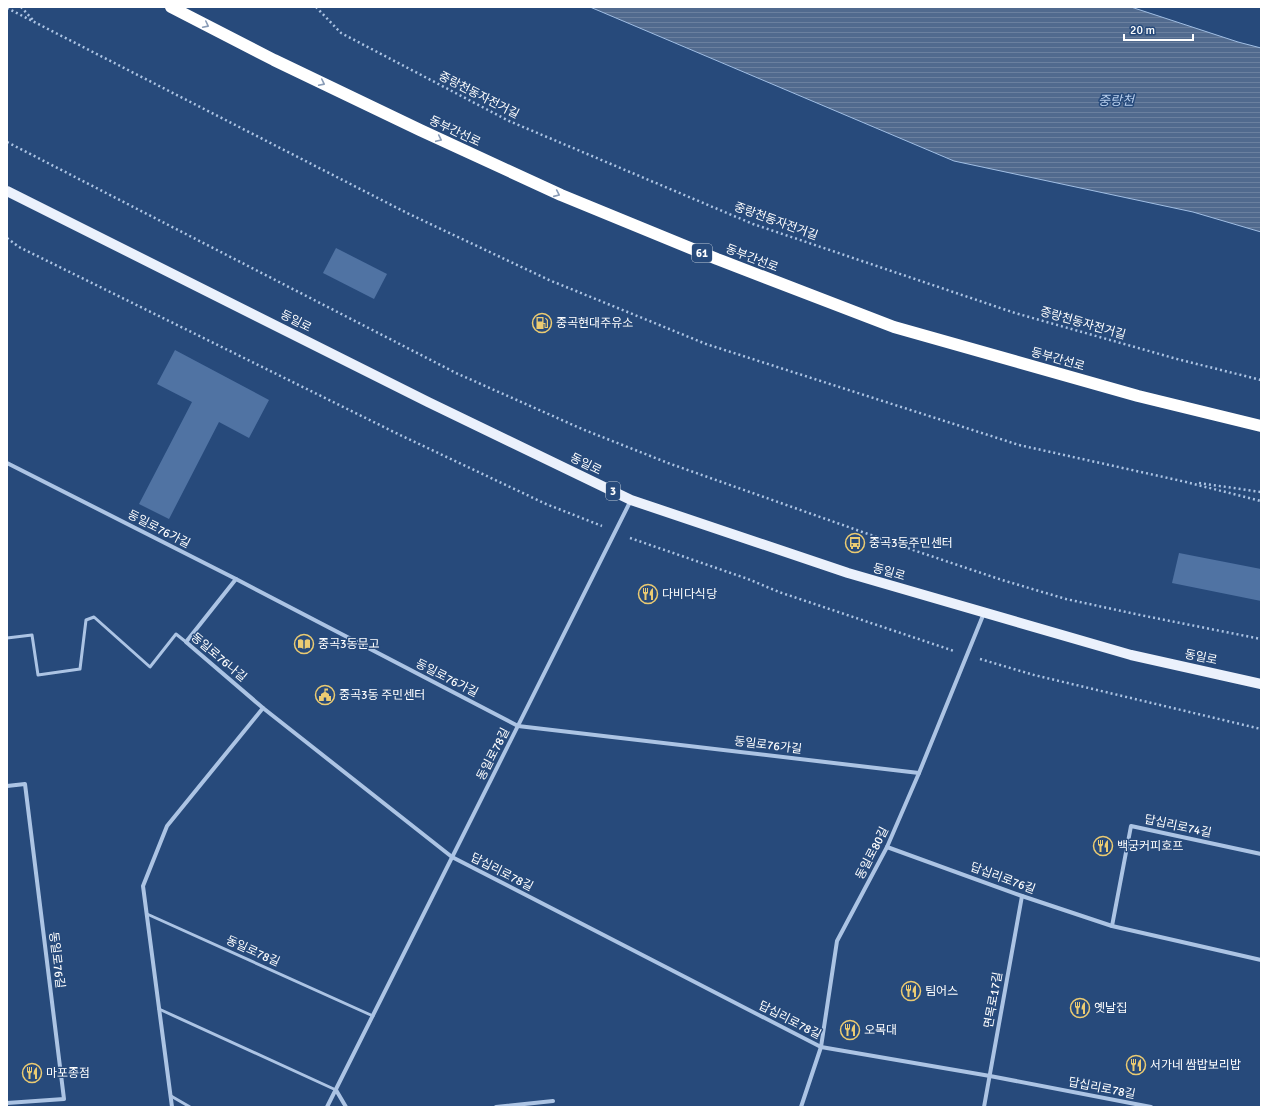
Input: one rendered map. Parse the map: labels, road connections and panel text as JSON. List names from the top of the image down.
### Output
{
  "streets": {
    "highway": ["동부간선로", "61"],
    "main road": ["동일로", "3"],
    "street": [
      "동일로76가길",
      "동일로76나길",
      "동일로78길",
      "답십리로74길",
      "동일로80길",
      "답십리로78길",
      "답십리로76길",
      "동일로76길",
      "면목로17길"
    ],
    "path": ["중랑천동자전거길"]
  },
  "crossings": [
    ["동일로", "동일로78길"],
    ["동일로", "동일로80길"],
    ["동일로76가길", "동일로78길"],
    ["동일로76가길", "동일로80길"],
    ["동일로76나길", "동일로78길"],
    ["동일로76나길", "답십리로78길"],
    ["동일로78길", "답십리로78길"],
    ["답십리로74길", "답십리로76길"],
    ["동일로80길", "답십리로78길"],
    ["동일로80길", "답십리로76길"],
    ["답십리로78길", "면목로17길"],
    ["답십리로76길", "면목로17길"]
  ],
  "one_way": ["동부간선로"],
  "water": ["중랑천"],
  "places": {
    "fuel station": ["중곡현대주유소"],
    "bus stop": ["중곡3동주민센터"],
    "restaurant": [
      "다비다식당",
      "백궁커피호프",
      "팀어스",
      "옛날집",
      "오목대",
      "서가네 쌈밥보리밥",
      "마포종점"
    ],
    "library": ["중곡3동문고"],
    "public building": ["중곡3동 주민센터"]
  },
  "scale_bar": "20 m"
}
